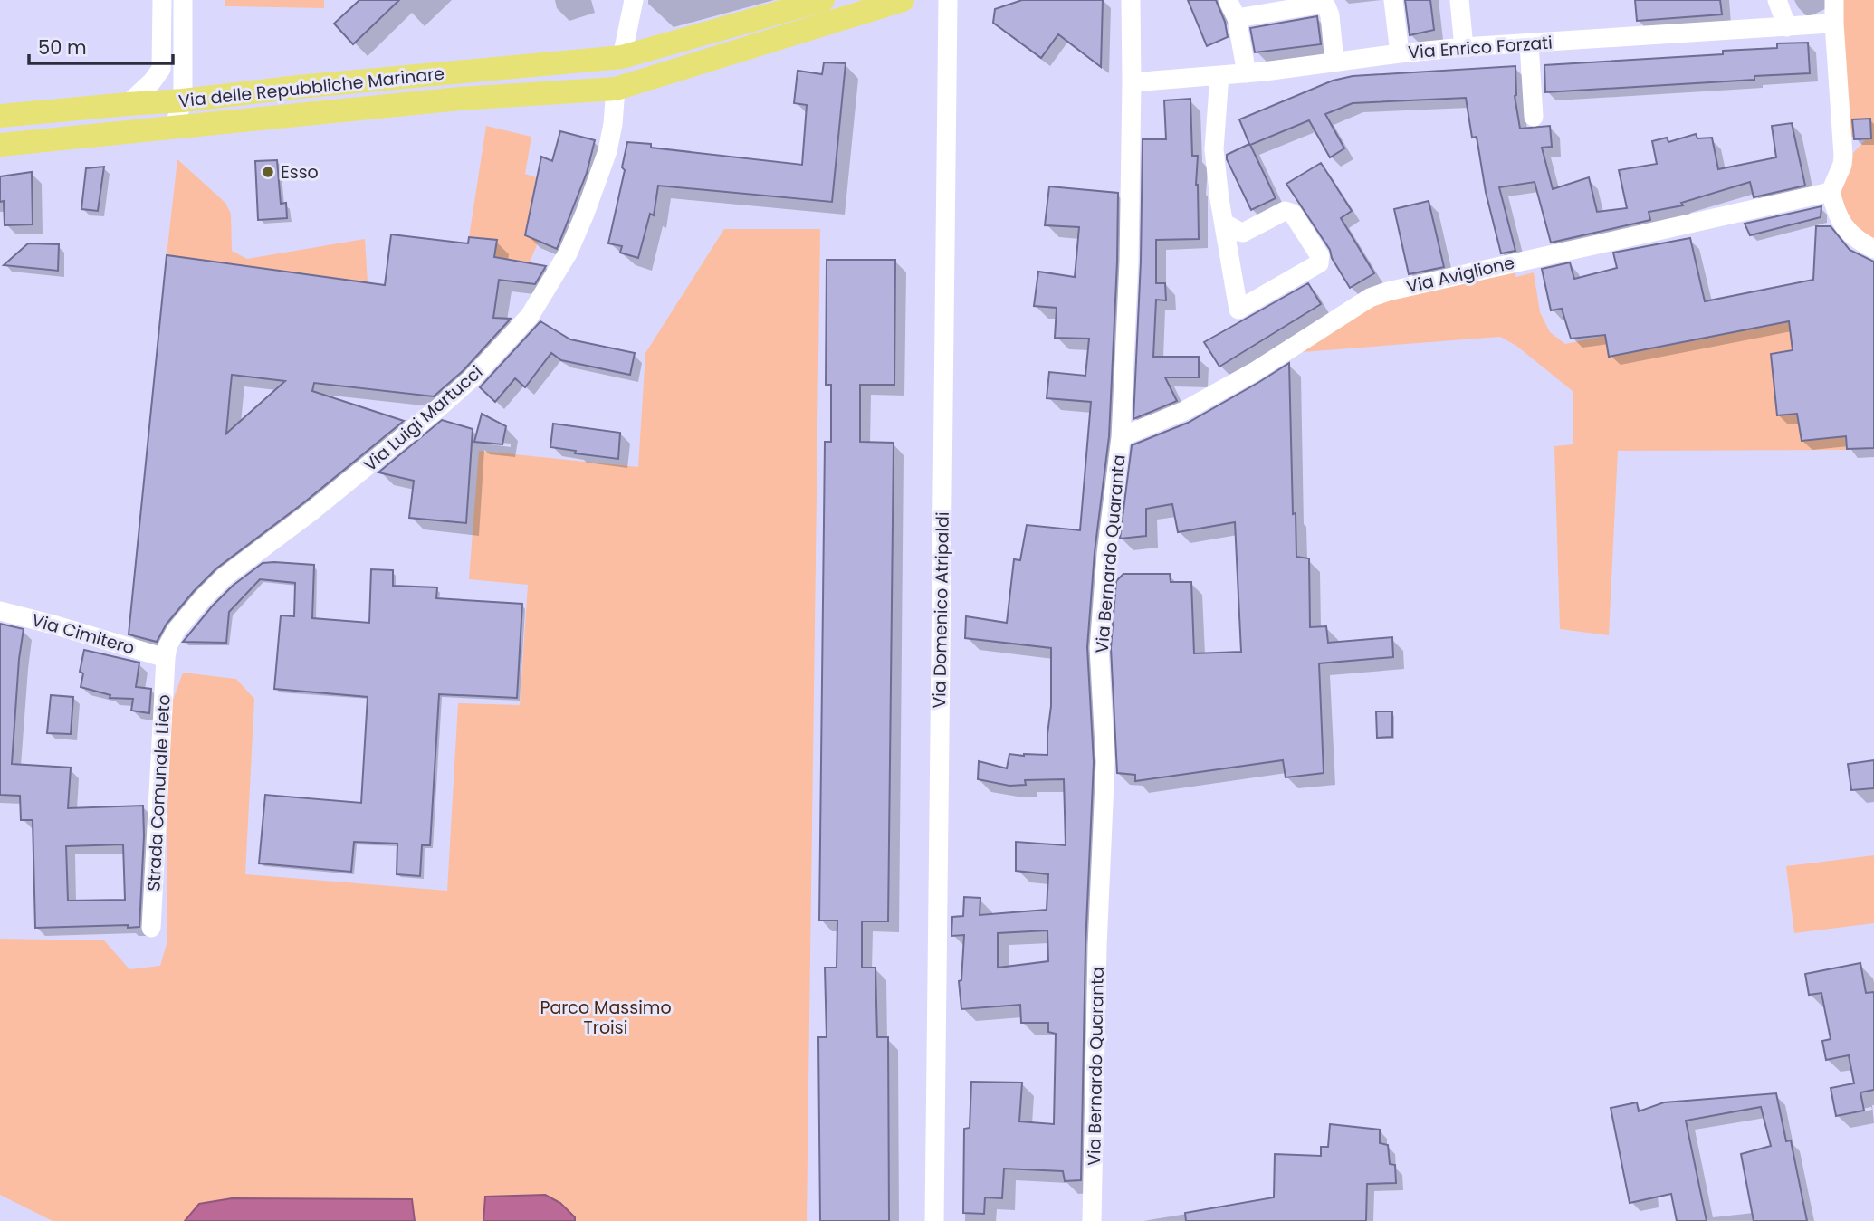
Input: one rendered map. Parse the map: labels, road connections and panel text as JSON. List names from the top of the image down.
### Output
{
  "streets": {
    "main road": ["Via delle Repubbliche Marinare"],
    "street": [
      "Via Enrico Forzati",
      "Via Aviglione",
      "Via Luigi Martucci",
      "Via Bernardo Quaranta",
      "Via Domenico Atripaldi",
      "Via Cimitero",
      "Strada Comunale Lieto"
    ]
  },
  "crossings": [
    ["Via Enrico Forzati", "Via Bernardo Quaranta"],
    ["Via delle Repubbliche Marinare", "Via Luigi Martucci"],
    ["Via Aviglione", "Via Bernardo Quaranta"],
    ["Via Luigi Martucci", "Via Cimitero"],
    ["Via Luigi Martucci", "Strada Comunale Lieto"],
    ["Via Cimitero", "Strada Comunale Lieto"]
  ],
  "parks": ["Parco Massimo Troisi"],
  "places": ["Esso"],
  "scale_bar": "50 m"
}
